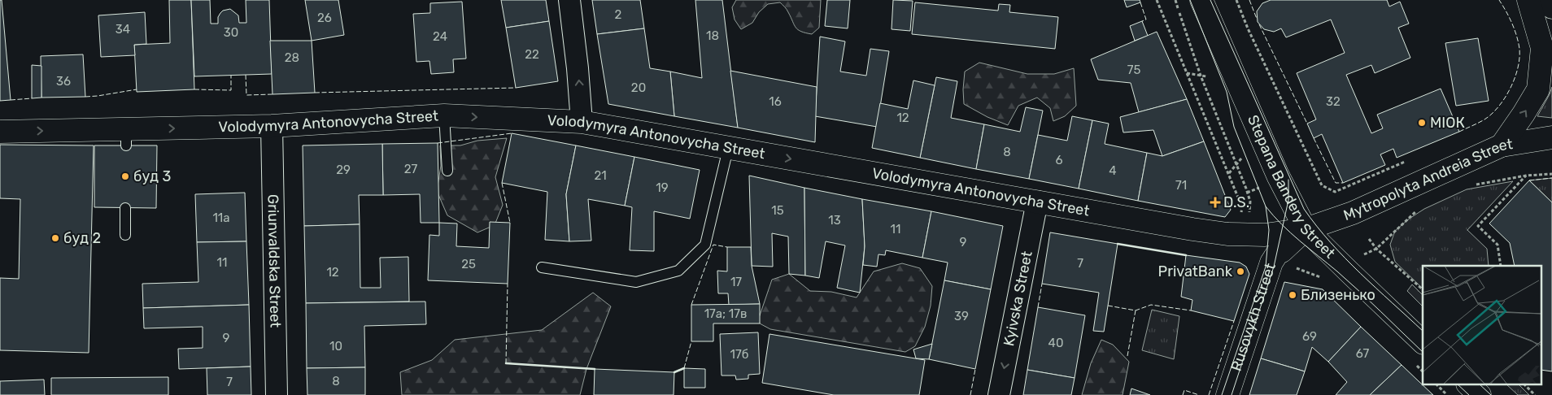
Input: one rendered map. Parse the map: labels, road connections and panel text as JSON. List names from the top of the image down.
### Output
{
  "streets": {
    "main road": [
      "Volodymyra Antonovycha Street",
      "Mytropolyta Andreia Street",
      "Stepana Bandery Street",
      "Rusovykh Street"
    ],
    "street": ["Griunvaldska Street", "Kyivska Street"]
  },
  "crossings": [
    ["Volodymyra Antonovycha Street", "Mytropolyta Andreia Street"],
    ["Volodymyra Antonovycha Street", "Stepana Bandery Street"],
    ["Volodymyra Antonovycha Street", "Griunvaldska Street"],
    ["Volodymyra Antonovycha Street", "Kyivska Street"],
    ["Volodymyra Antonovycha Street", "Rusovykh Street"],
    ["Mytropolyta Andreia Street", "Stepana Bandery Street"],
    ["Mytropolyta Andreia Street", "Rusovykh Street"],
    ["Stepana Bandery Street", "Rusovykh Street"]
  ],
  "one_way": ["Volodymyra Antonovycha Street", "Kyivska Street"],
  "places": {
    "other": [
      "МІОК",
      "буд 3",
      "буд 2",
      "PrivatBank",
      "Близенько"
    ],
    "health": ["D.S."]
  },
  "house_numbers": [
    "2",
    "26",
    "34",
    "30",
    "18",
    "24",
    "22",
    "28",
    "75",
    "36",
    "20",
    "16",
    "32",
    "12",
    "8",
    "6",
    "27",
    "29",
    "4",
    "21",
    "71",
    "19",
    "15",
    "11а",
    "13",
    "11",
    "9",
    "11",
    "7",
    "25",
    "12",
    "17",
    "17а; 17в",
    "39",
    "69",
    "9",
    "40",
    "10",
    "67",
    "17б",
    "8",
    "7"
  ]
}
